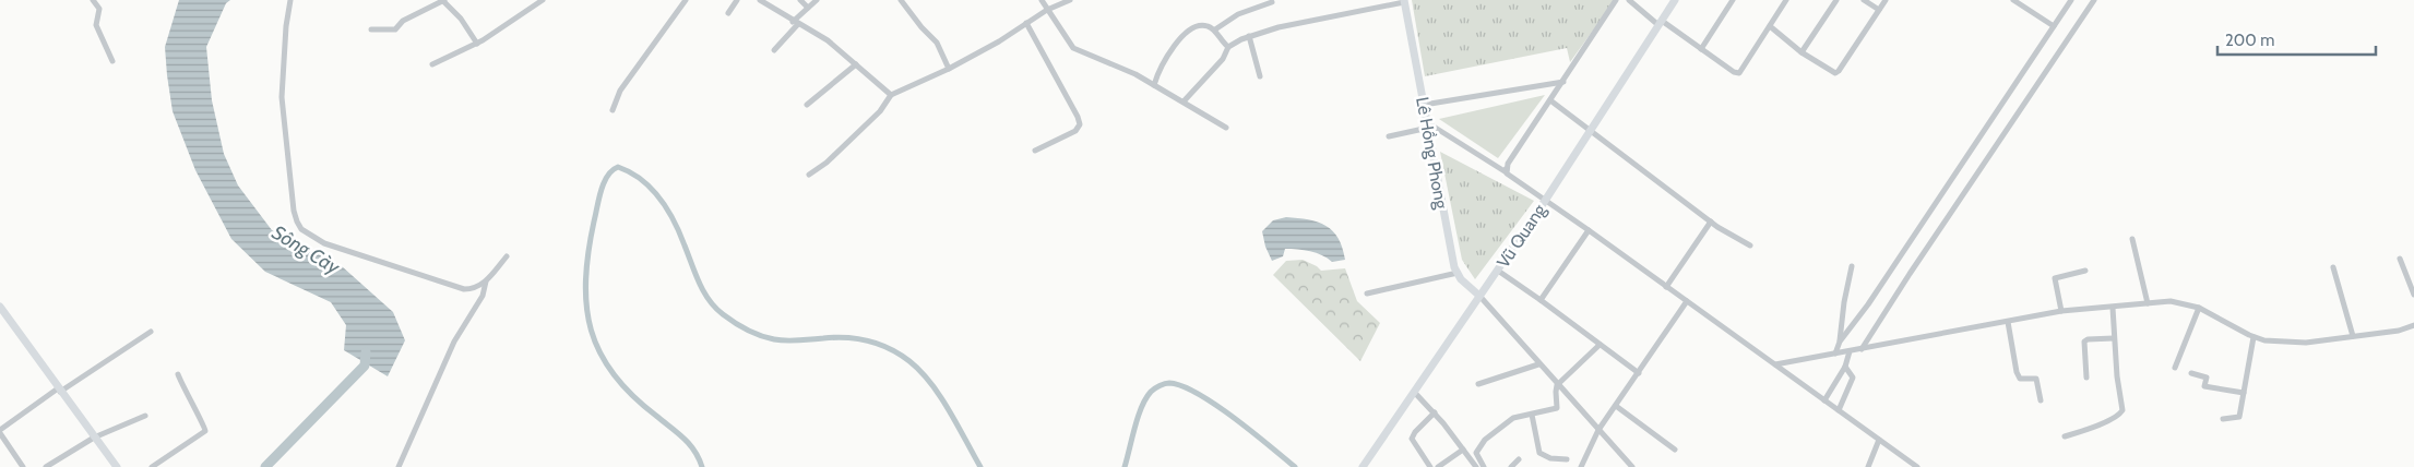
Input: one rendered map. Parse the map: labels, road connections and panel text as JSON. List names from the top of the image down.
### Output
{
  "streets": {
    "main road": ["Lê Hồng Phong", "Vũ Quang"]
  },
  "crossings": [
    ["Lê Hồng Phong", "Vũ Quang"]
  ],
  "water": ["Sông Cày"],
  "scale_bar": "200 m"
}
